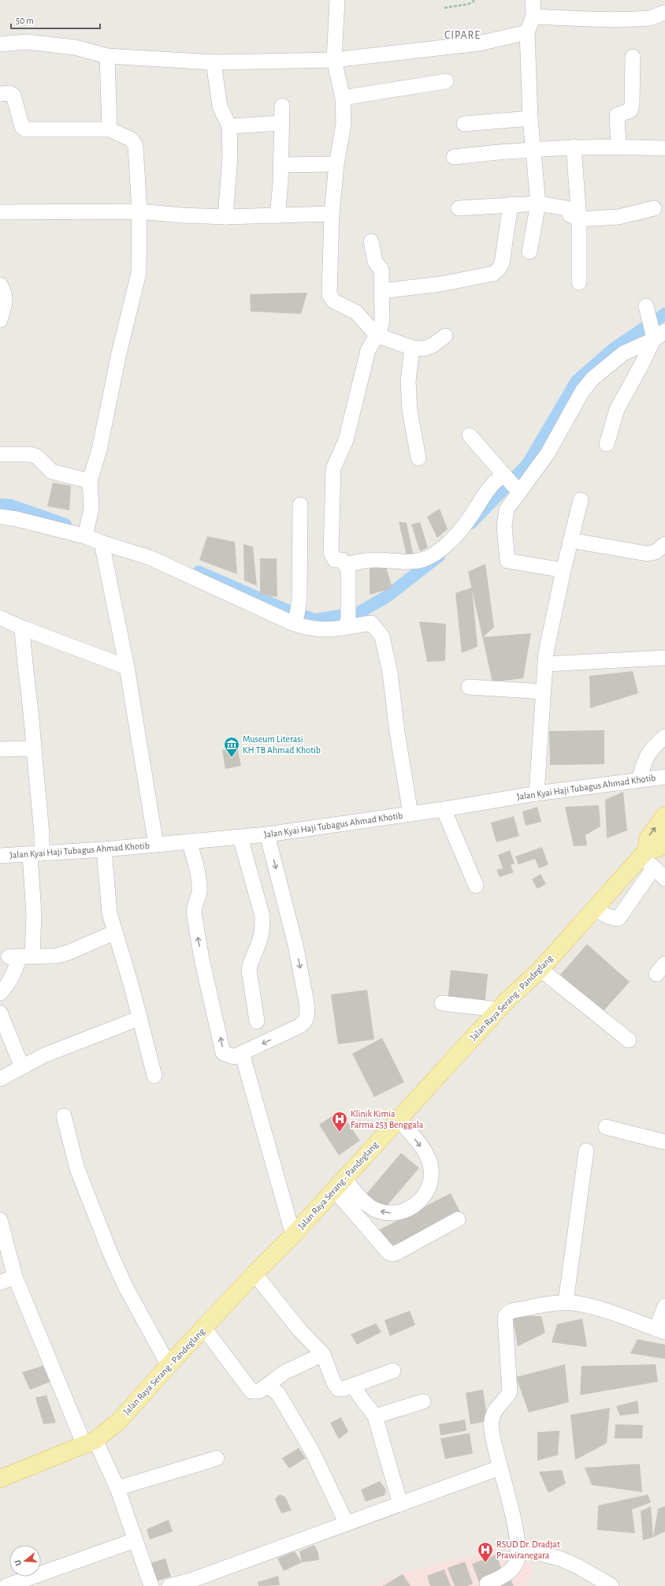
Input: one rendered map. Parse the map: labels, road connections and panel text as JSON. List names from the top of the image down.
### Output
{
  "streets": {
    "main road": ["Jalan Raya Serang - Pandeglang"],
    "street": ["Jalan Kyai Haji Tubagus Ahmad Khotib"]
  },
  "districts": ["CIPARE"],
  "places": {
    "museum": ["Museum Literasi KH TB Ahmad Khotib"],
    "hospital": ["Klinik Kimia Farma 253 Benggala", "RSUD Dr. Dradjat Prawiranegara"]
  },
  "scale_bar": "50 m",
  "north": "left"
}
